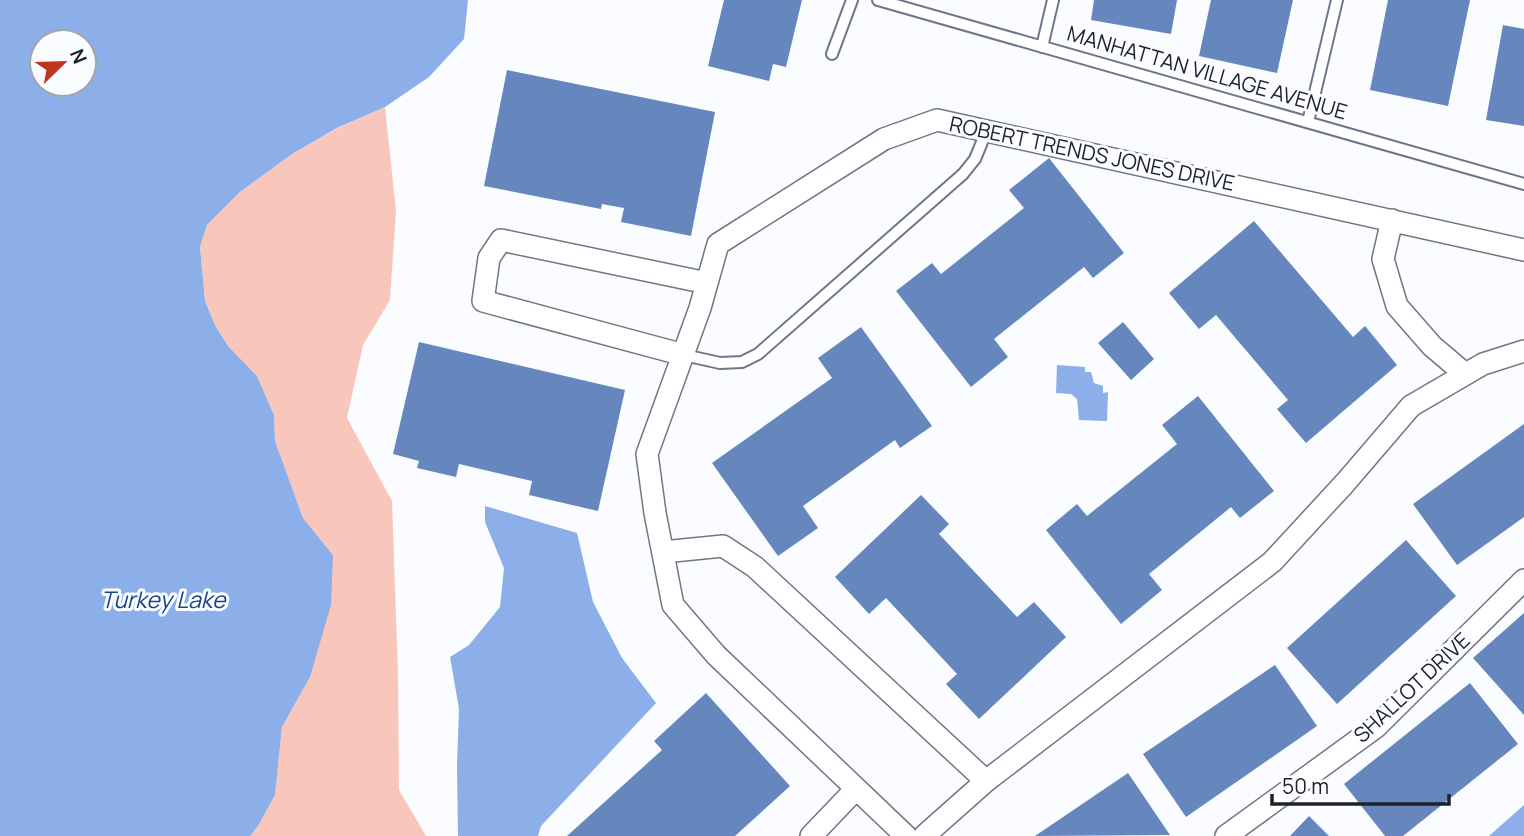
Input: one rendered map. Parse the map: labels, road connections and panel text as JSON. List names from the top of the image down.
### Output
{
  "streets": {
    "street": ["ROBERT TRENDS JONES DRIVE", "SHALLOT DRIVE"],
    "lane": ["MANHATTAN VILLAGE AVENUE"]
  },
  "water": ["Turkey Lake"],
  "scale_bar": "50 m",
  "north": "top right"
}
